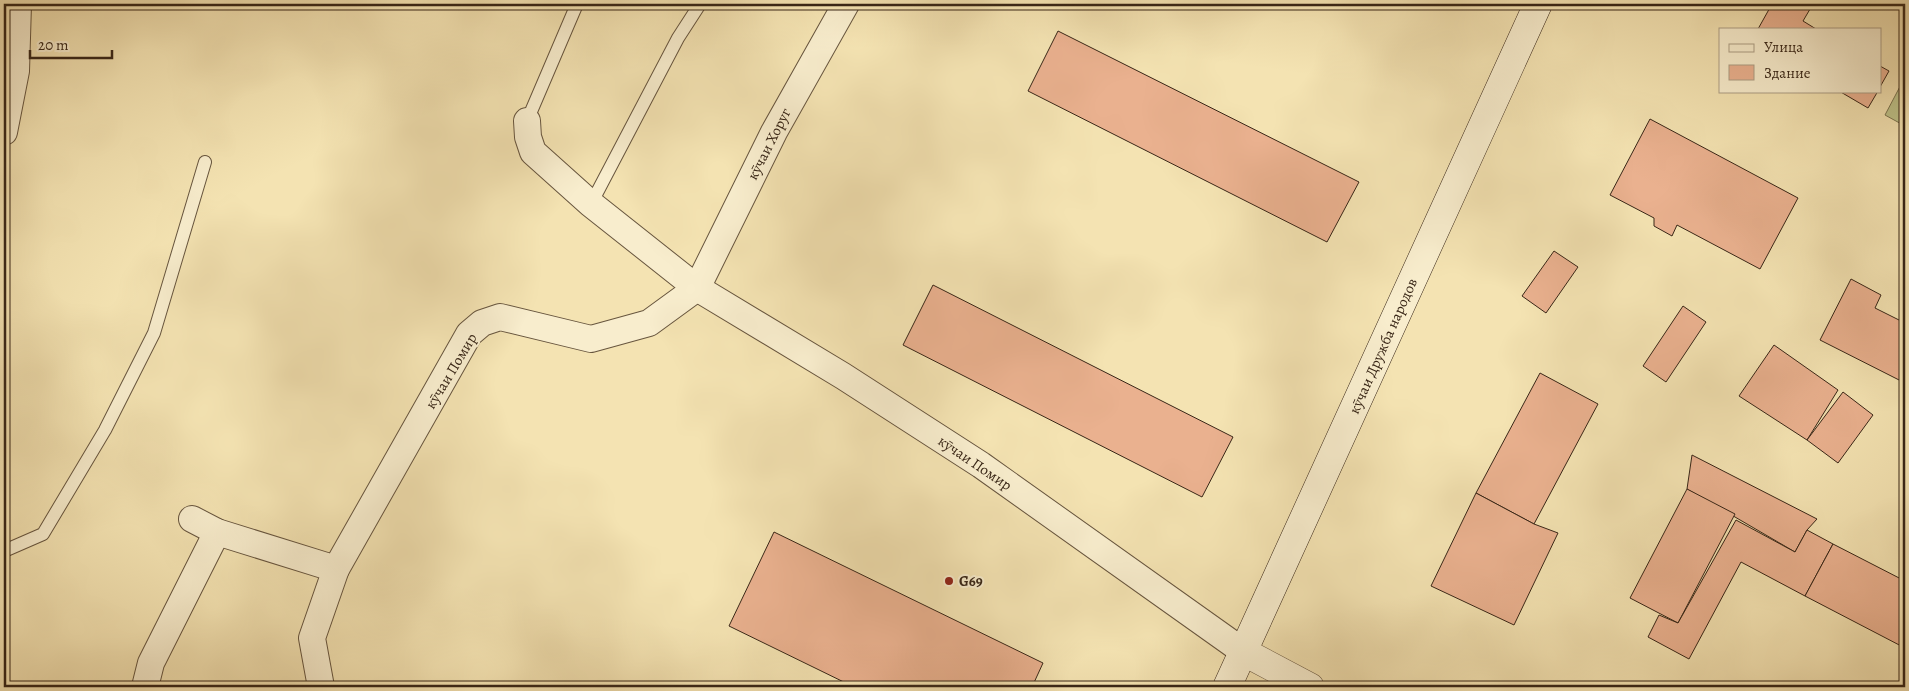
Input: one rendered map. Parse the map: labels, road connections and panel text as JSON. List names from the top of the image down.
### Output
{
  "streets": {
    "main road": ["кӯчаи Дружба народов"],
    "street": ["кӯчаи Хоруг", "кӯчаи Помир"]
  },
  "crossings": [
    ["кӯчаи Хоруг", "кӯчаи Помир"],
    ["кӯчаи Дружба народов", "кӯчаи Помир"]
  ],
  "places": ["G69"],
  "legend": ["Улица", "Здание"],
  "scale_bar": "20 m"
}
